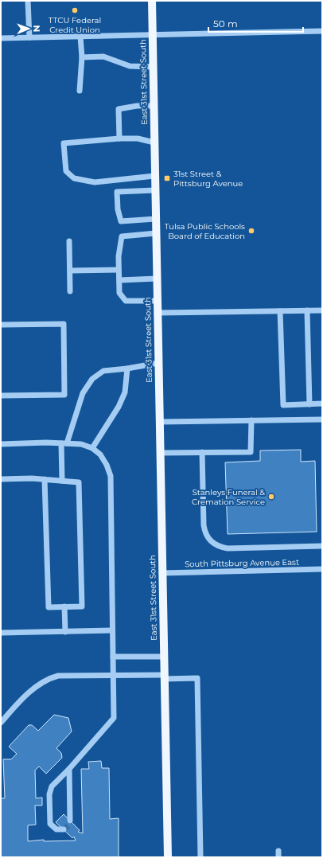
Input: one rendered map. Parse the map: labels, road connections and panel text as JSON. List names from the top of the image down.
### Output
{
  "streets": {
    "main road": ["East 31st Street South"],
    "street": ["South Pittsburg Avenue East"]
  },
  "crossings": [
    ["East 31st Street South", "South Pittsburg Avenue East"]
  ],
  "places": {
    "other": ["TTCU Federal Credit Union", "Tulsa Public Schools Board of Education", "Stanleys Funeral & Cremation Service"],
    "transit": ["31st Street & Pittsburg Avenue"]
  },
  "scale_bar": "50 m",
  "north": "right"
}
